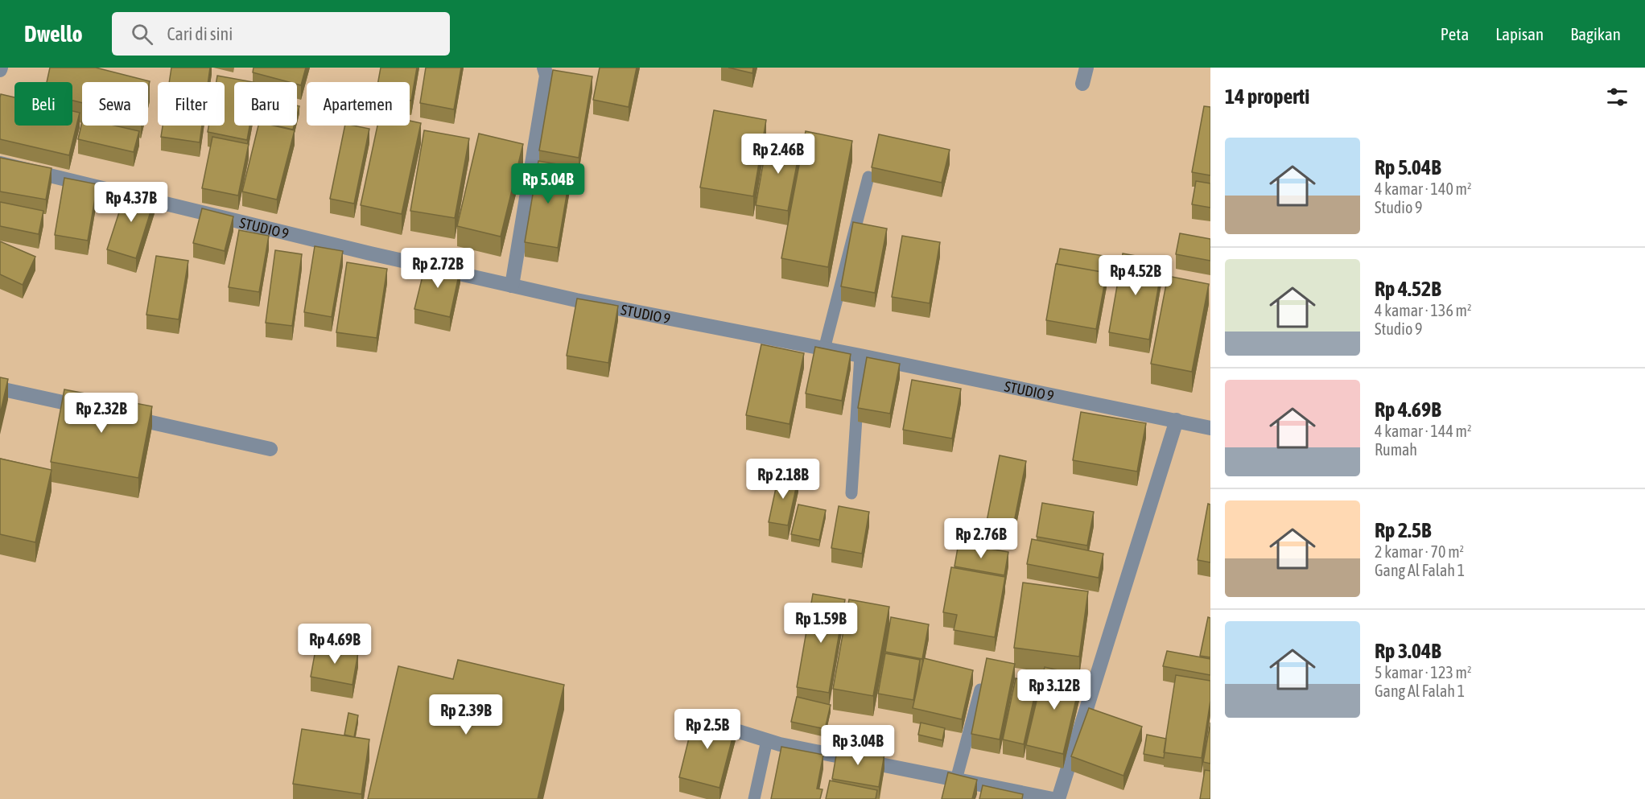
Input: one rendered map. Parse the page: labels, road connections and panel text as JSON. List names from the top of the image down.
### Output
{
  "streets": {
    "street": ["STUDIO 9"]
  },
  "page": {
    "header": "Dwello",
    "search": "Cari di sini",
    "nav": ["Peta", "Lapisan", "Bagikan"],
    "heading": "14 properti",
    "chip": [
      "Beli",
      "Sewa",
      "Filter",
      "Baru",
      "Apartemen"
    ],
    "list": [
      {
        "name": "Rp 5.04B",
        "note": "4 kamar · 140 m² · Studio 9"
      },
      {
        "name": "Rp 4.52B",
        "note": "4 kamar · 136 m² · Studio 9"
      },
      {
        "name": "Rp 4.69B",
        "note": "4 kamar · 144 m² · Rumah"
      },
      {
        "name": "Rp 2.5B",
        "note": "2 kamar · 70 m² · Gang Al Falah 1"
      },
      {
        "name": "Rp 3.04B",
        "note": "5 kamar · 123 m² · Gang Al Falah 1"
      }
    ],
    "price": [
      "Rp 2.46B",
      "Rp 5.04B",
      "Rp 4.37B",
      "Rp 2.72B",
      "Rp 4.52B",
      "Rp 2.32B",
      "Rp 2.18B",
      "Rp 2.76B",
      "Rp 1.59B",
      "Rp 4.69B",
      "Rp 3.12B",
      "Rp 2.39B",
      "Rp 2.5B",
      "Rp 3.04B"
    ]
  }
}
